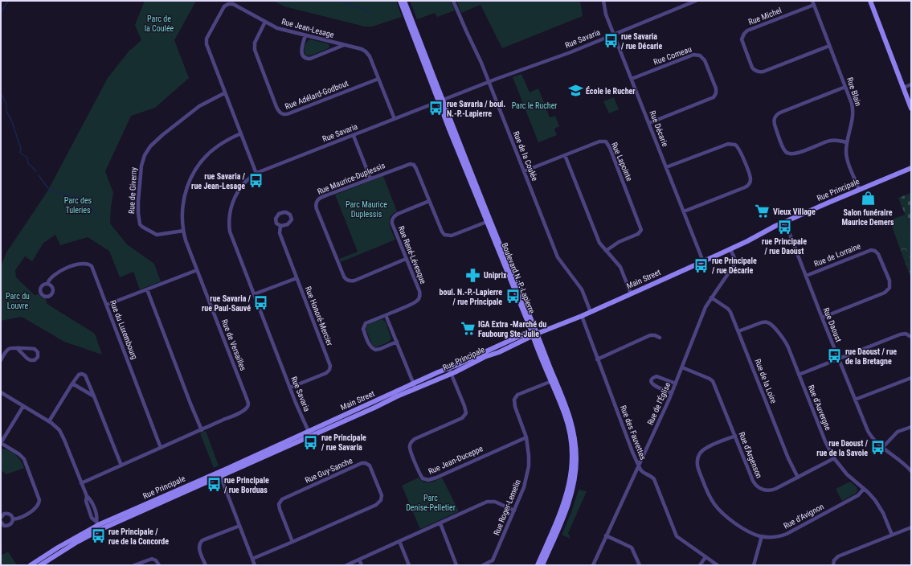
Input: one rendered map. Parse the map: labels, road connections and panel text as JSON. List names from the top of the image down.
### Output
{
  "streets": {
    "street": [
      "Rue Michel",
      "Rue Jean-Lesage",
      "Rue Savaria",
      "Rue Comeau",
      "Rue Blain",
      "Rue Adélard-Godbout",
      "Rue Décarie",
      "Rue de la Coulée",
      "Rue Lapointe",
      "Rue Maurice-Duplessis",
      "Rue Principale",
      "Rue de Giverny",
      "Rue René-Lévesque",
      "Rue de Lorraine",
      "Boulevard N.-P.-Lapierre",
      "Main Street",
      "Rue Honoré-Mercier",
      "Rue Daoust",
      "Rue du Luxembourg",
      "Rue de Versailles",
      "Rue de la Loire",
      "Rue de l'Église",
      "Rue d'Auvergne",
      "Rue des Fauvettes",
      "Rue d'Argenson",
      "Rue Jean-Duceppe",
      "Rue Guy-Sanche",
      "Rue Roger-Lemelin",
      "Rue d'Avignon"
    ]
  },
  "crossings": [
    ["Rue Michel", "Rue Blain"],
    ["Rue Jean-Lesage", "Rue Savaria"],
    ["Rue Jean-Lesage", "Rue Adélard-Godbout"],
    ["Rue Jean-Lesage", "Rue de Giverny"],
    ["Rue Jean-Lesage", "Rue de Versailles"],
    ["Rue Savaria", "Rue Décarie"],
    ["Rue Savaria", "Rue de la Coulée"],
    ["Rue Savaria", "Rue Principale"],
    ["Rue Savaria", "Boulevard N.-P.-Lapierre"],
    ["Rue Savaria", "Main Street"],
    ["Rue Savaria", "Rue Honoré-Mercier"],
    ["Rue Comeau", "Rue Décarie"],
    ["Rue Blain", "Rue Principale"],
    ["Rue Décarie", "Rue Principale"],
    ["Rue Décarie", "Main Street"],
    ["Rue de la Coulée", "Rue Lapointe"],
    ["Rue de la Coulée", "Rue Principale"],
    ["Rue de la Coulée", "Main Street"],
    ["Rue Maurice-Duplessis", "Rue René-Lévesque"],
    ["Rue Maurice-Duplessis", "Boulevard N.-P.-Lapierre"],
    ["Rue Principale", "Boulevard N.-P.-Lapierre"],
    ["Rue Principale", "Main Street"],
    ["Rue Principale", "Rue Daoust"],
    ["Rue Principale", "Rue de l'Église"],
    ["Rue Principale", "Rue des Fauvettes"],
    ["Rue Principale", "Rue Jean-Duceppe"],
    ["Rue de Giverny", "Rue de Versailles"],
    ["Rue de Lorraine", "Rue Daoust"],
    ["Boulevard N.-P.-Lapierre", "Rue Roger-Lemelin"],
    ["Rue du Luxembourg", "Rue de Versailles"],
    ["Rue de la Loire", "Rue de l'Église"],
    ["Rue de la Loire", "Rue d'Auvergne"],
    ["Rue de la Loire", "Rue d'Argenson"],
    ["Rue de l'Église", "Rue des Fauvettes"],
    ["Rue de l'Église", "Rue d'Argenson"],
    ["Rue d'Auvergne", "Rue d'Argenson"],
    ["Rue d'Auvergne", "Rue d'Avignon"],
    ["Rue d'Argenson", "Rue d'Avignon"],
    ["Rue Jean-Duceppe", "Rue Roger-Lemelin"]
  ],
  "parks": [
    "Parc de la Coulée",
    "Parc le Rucher",
    "Parc des Tuleries",
    "Parc Maurice Duplessis",
    "Parc du Louvre",
    "Parc Denise-Pelletier"
  ],
  "places": {
    "bus stop": [
      "rue Savaria / rue Décarie",
      "rue Savaria / boul. N.-P.-Lapierre",
      "rue Savaria / rue Jean-Lesage",
      "rue Principale / rue Daoust",
      "rue Principale / rue Décarie",
      "boul. N.-P.-Lapierre / rue Principale",
      "rue Savaria / rue Paul-Sauvé",
      "rue Daoust / rue de la Bretagne",
      "rue Principale / rue Savaria",
      "rue Daoust / rue de la Savoie",
      "rue Principale / rue Borduas",
      "rue Principale / rue de la Concorde"
    ],
    "school or university": ["École le Rucher"],
    "shop": ["Salon funéraire Maurice Demers"],
    "supermarket": ["Vieux Village", "IGA Extra -Marché du Faubourg Ste-Julie"],
    "pharmacy": ["Uniprix"]
  }
}
